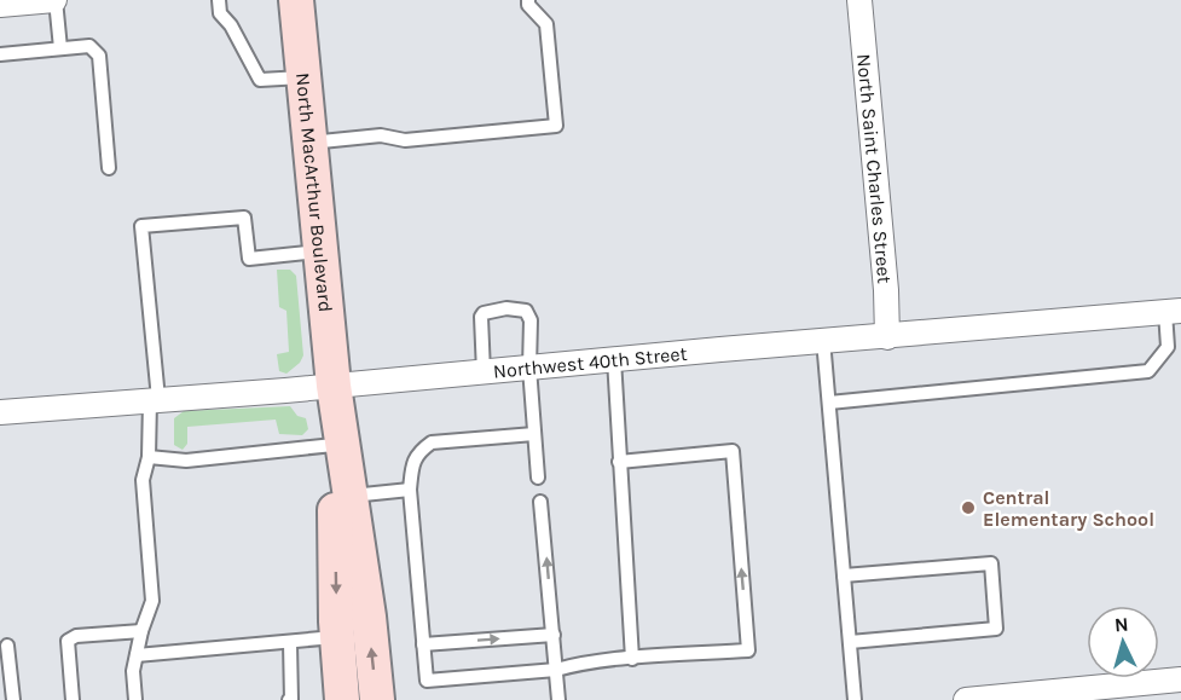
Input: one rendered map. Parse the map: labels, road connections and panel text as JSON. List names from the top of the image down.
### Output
{
  "streets": {
    "main road": ["North MacArthur Boulevard"],
    "street": ["North Saint Charles Street", "Northwest 40th Street"]
  },
  "crossings": [
    ["North Saint Charles Street", "Northwest 40th Street"],
    ["North MacArthur Boulevard", "Northwest 40th Street"]
  ],
  "places": ["Central Elementary School"],
  "north": "top"
}
